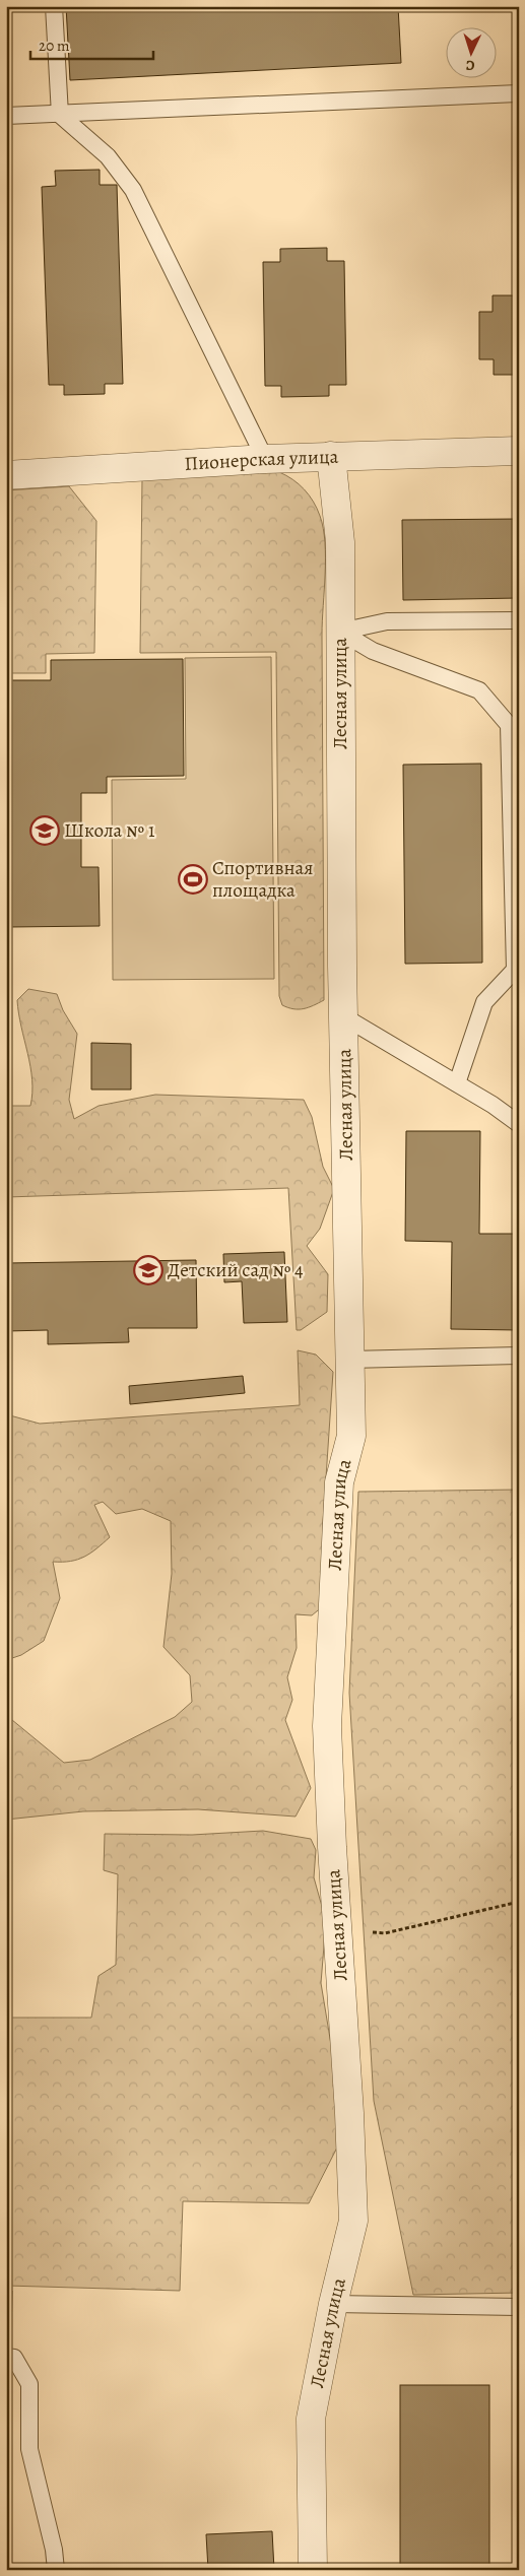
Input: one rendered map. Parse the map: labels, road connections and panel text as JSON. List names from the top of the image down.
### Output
{
  "streets": {
    "street": ["Пионерская улица", "Лесная улица"]
  },
  "crossings": [
    ["Пионерская улица", "Лесная улица"]
  ],
  "places": {
    "school or university": ["Школа № 1", "Детский сад № 4"],
    "sports": ["Спортивная площадка"]
  },
  "scale_bar": "20 m",
  "north": "bottom"
}
